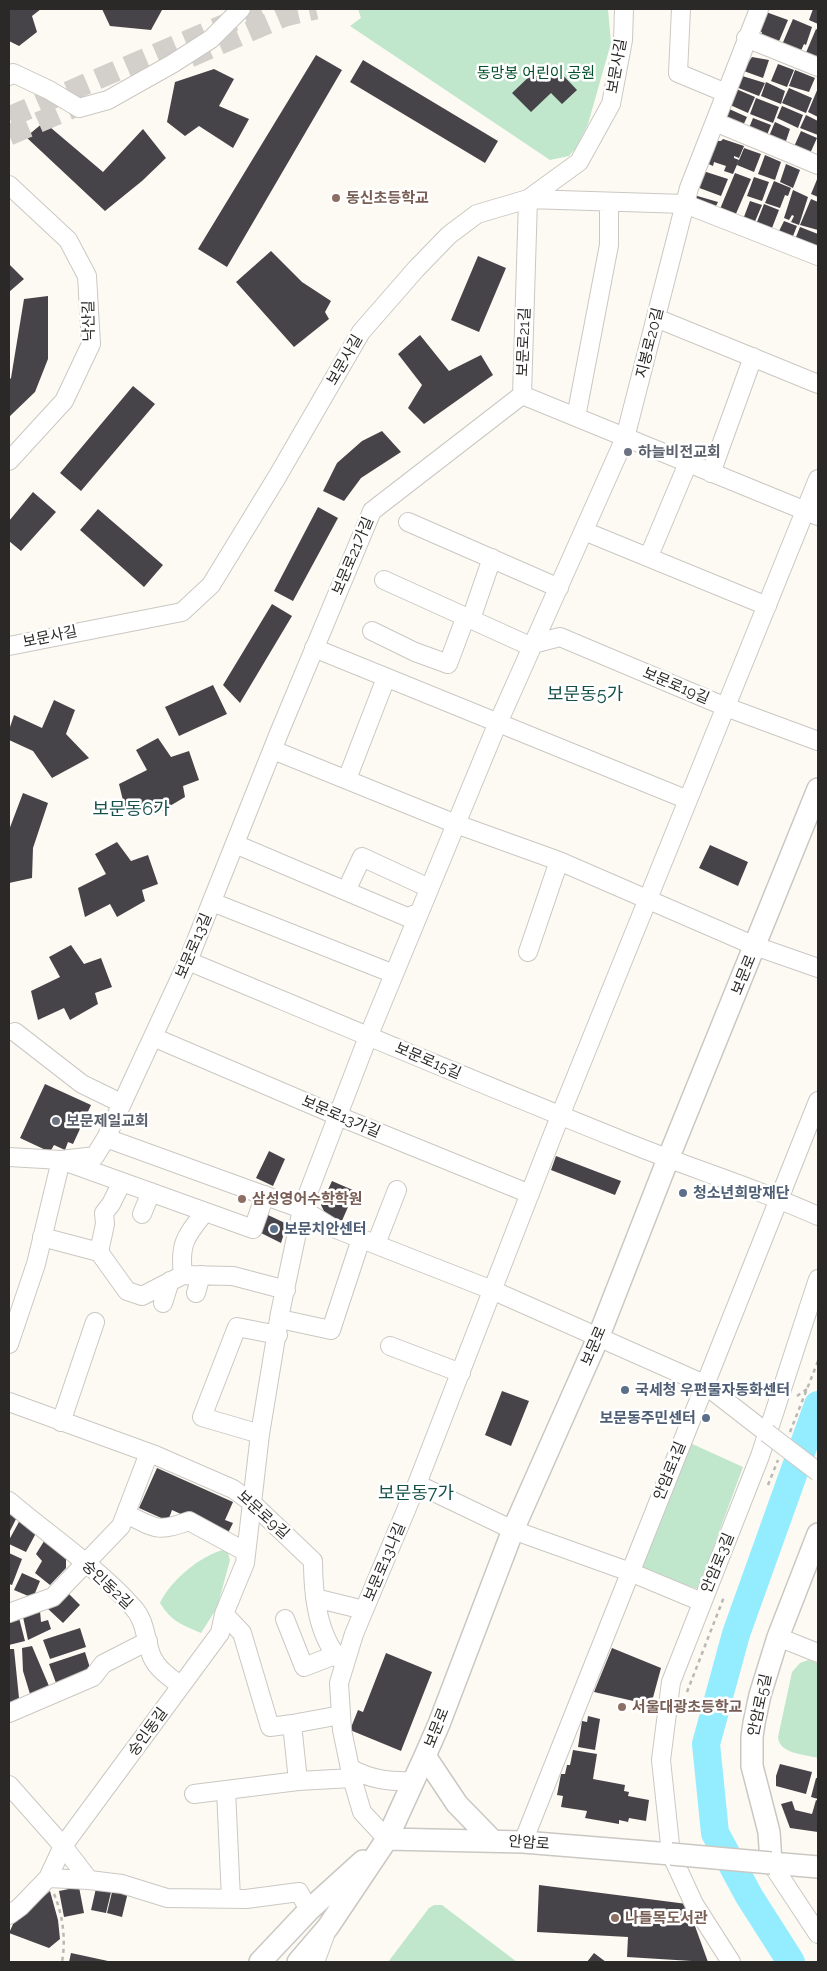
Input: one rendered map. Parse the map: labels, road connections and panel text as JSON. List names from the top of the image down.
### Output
{
  "streets": {
    "main road": ["보문로", "안암로5길", "안암로"],
    "street": [
      "보문사길",
      "낙산길",
      "보문로21길",
      "지봉로20길",
      "보문로21가길",
      "보문로19길",
      "보문로13길",
      "보문로15길",
      "보문로13가길",
      "안암로1길",
      "보문로9길",
      "보문로13나길",
      "안암로3길",
      "숭인동2길",
      "숭인동길"
    ]
  },
  "crossings": [
    ["보문사길", "보문로21길"],
    ["보문로21길", "지봉로20길"],
    ["보문로21길", "보문로21가길"],
    ["지봉로20길", "보문로19길"],
    ["지봉로20길", "보문로15길"],
    ["지봉로20길", "보문로13가길"],
    ["지봉로20길", "숭인동길"],
    ["보문로21가길", "보문로13길"],
    ["보문로13길", "보문로15길"],
    ["보문로13길", "보문로13가길"],
    ["보문로", "보문로15길"],
    ["보문로", "보문로13나길"],
    ["보문로", "안암로"],
    ["보문로13가길", "숭인동길"],
    ["안암로1길", "안암로"],
    ["보문로9길", "보문로13나길"],
    ["보문로9길", "숭인동길"],
    ["보문로13나길", "안암로"],
    ["안암로3길", "안암로"],
    ["숭인동2길", "숭인동길"],
    ["안암로5길", "안암로"]
  ],
  "districts": ["보문동5가", "보문동6가", "보문동7가"],
  "parks": ["동망봉 어린이 공원"],
  "places": [
    "동신초등학교",
    "하늘비전교회",
    "보문제일교회",
    "청소년희망재단",
    "삼성영어수학학원",
    "보문치안센터",
    "국세청 우편물자동화센터",
    "보문동주민센터",
    "서울대광초등학교",
    "나들목도서관"
  ]
}
